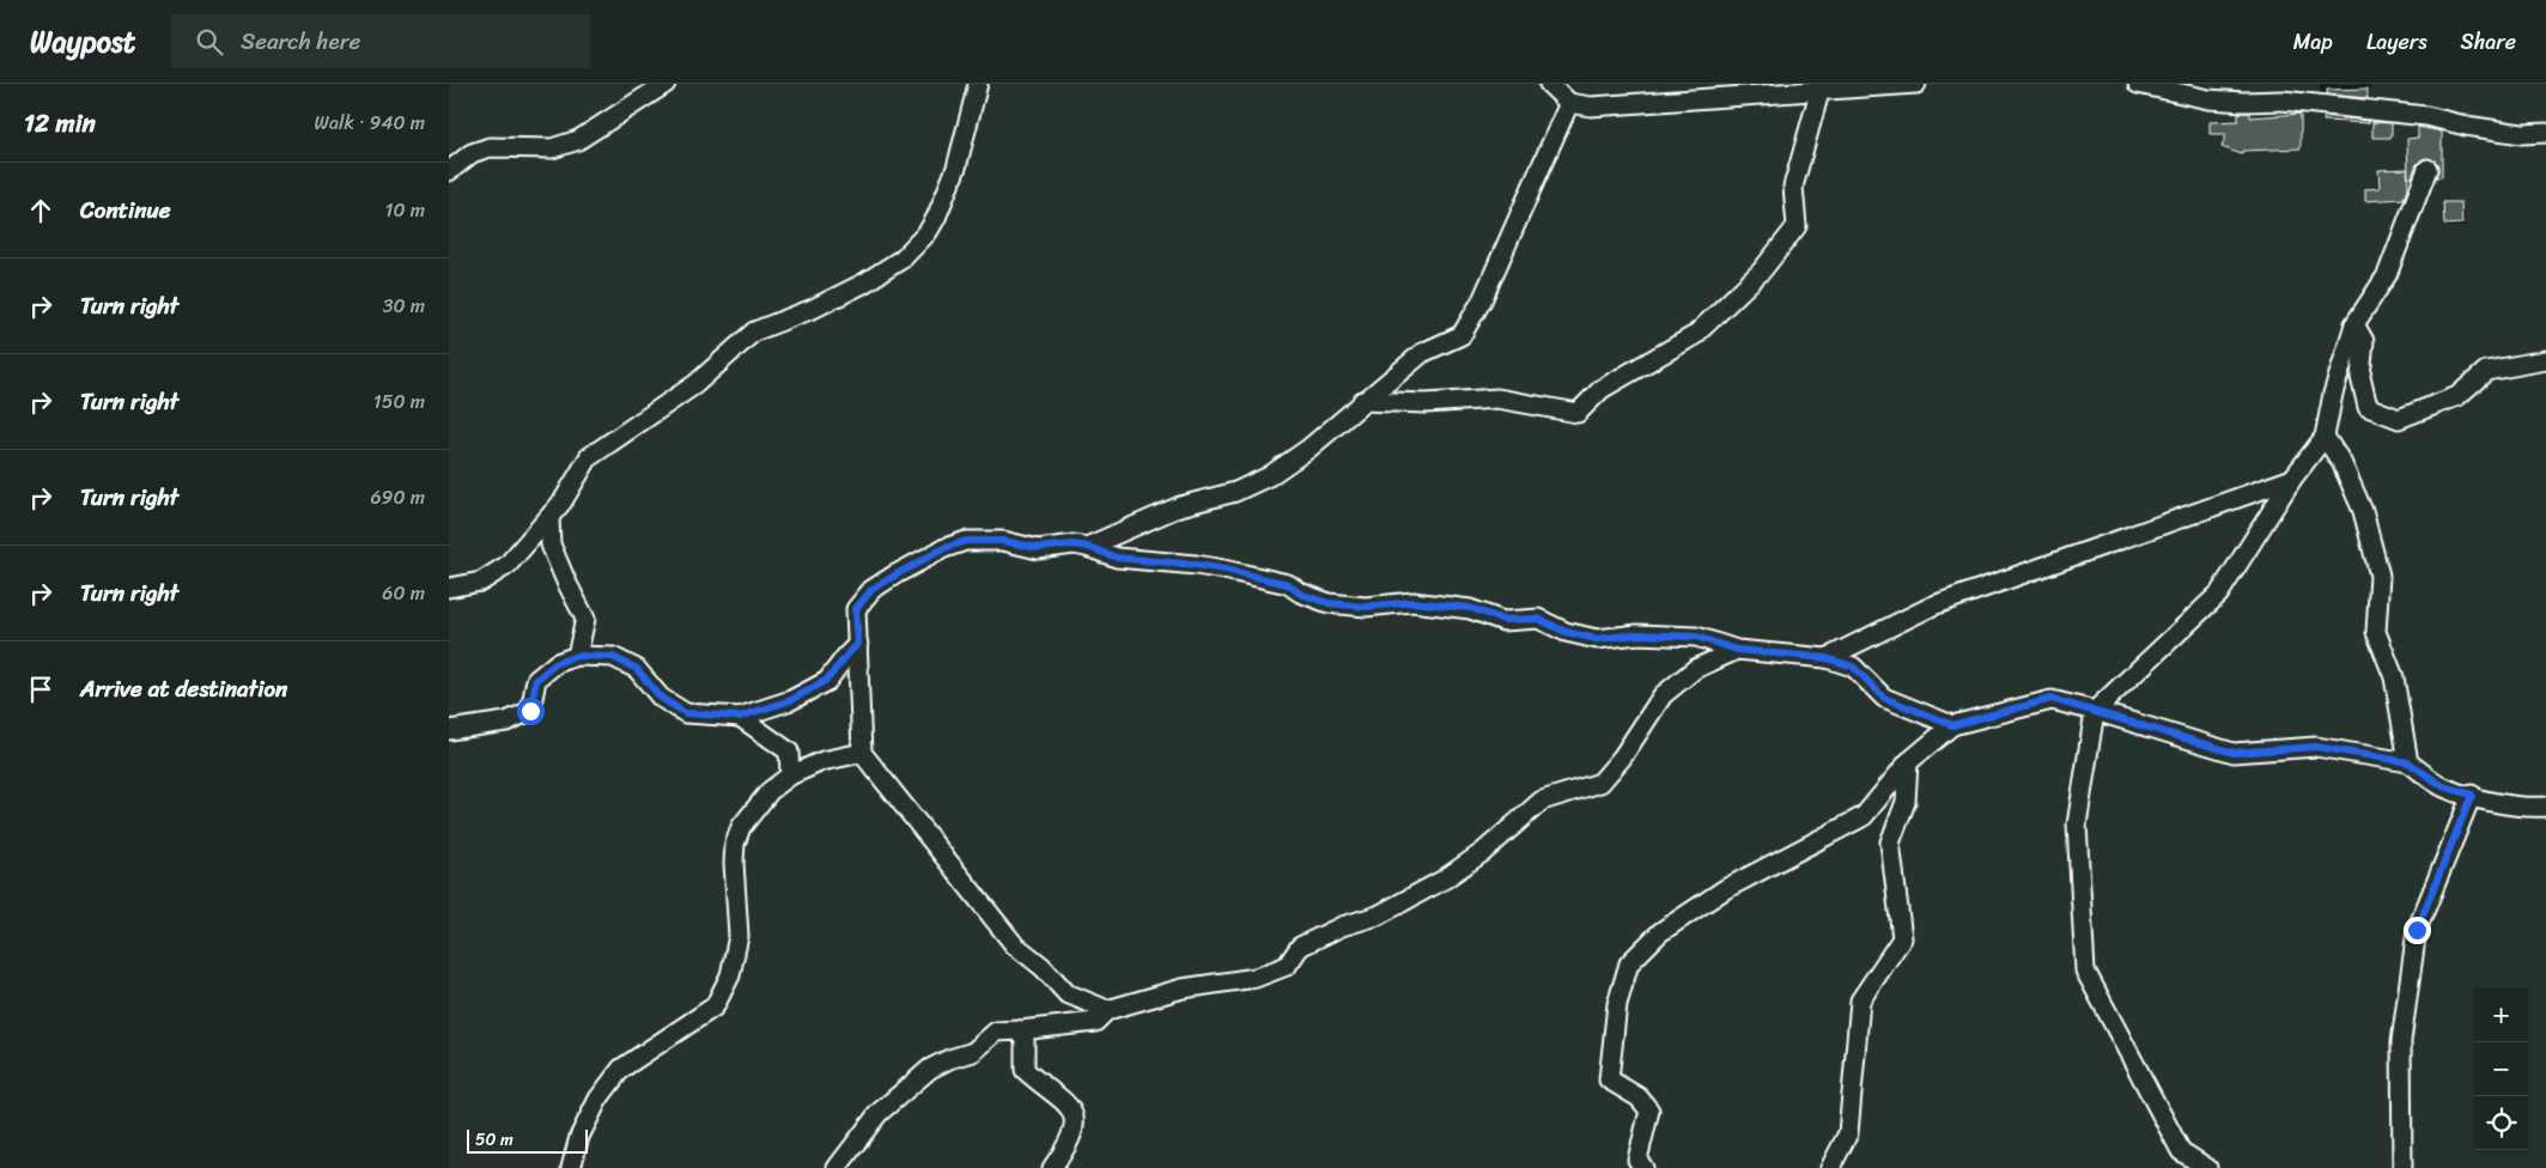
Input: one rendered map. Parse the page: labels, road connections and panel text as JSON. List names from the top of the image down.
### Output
{
  "scale_bar": "50 m",
  "page": {
    "header": "Waypost",
    "search": "Search here",
    "nav": ["Map", "Layers", "Share"],
    "heading": ["12 min", "Walk · 940 m"],
    "list": [
      ["Continue", "10 m"],
      ["Turn right", "30 m"],
      ["Turn right", "150 m"],
      ["Turn right", "690 m"],
      ["Turn right", "60 m"],
      "Arrive at destination"
    ],
    "map_buttons": ["+", "−"],
    "scale": "50 m"
  }
}
